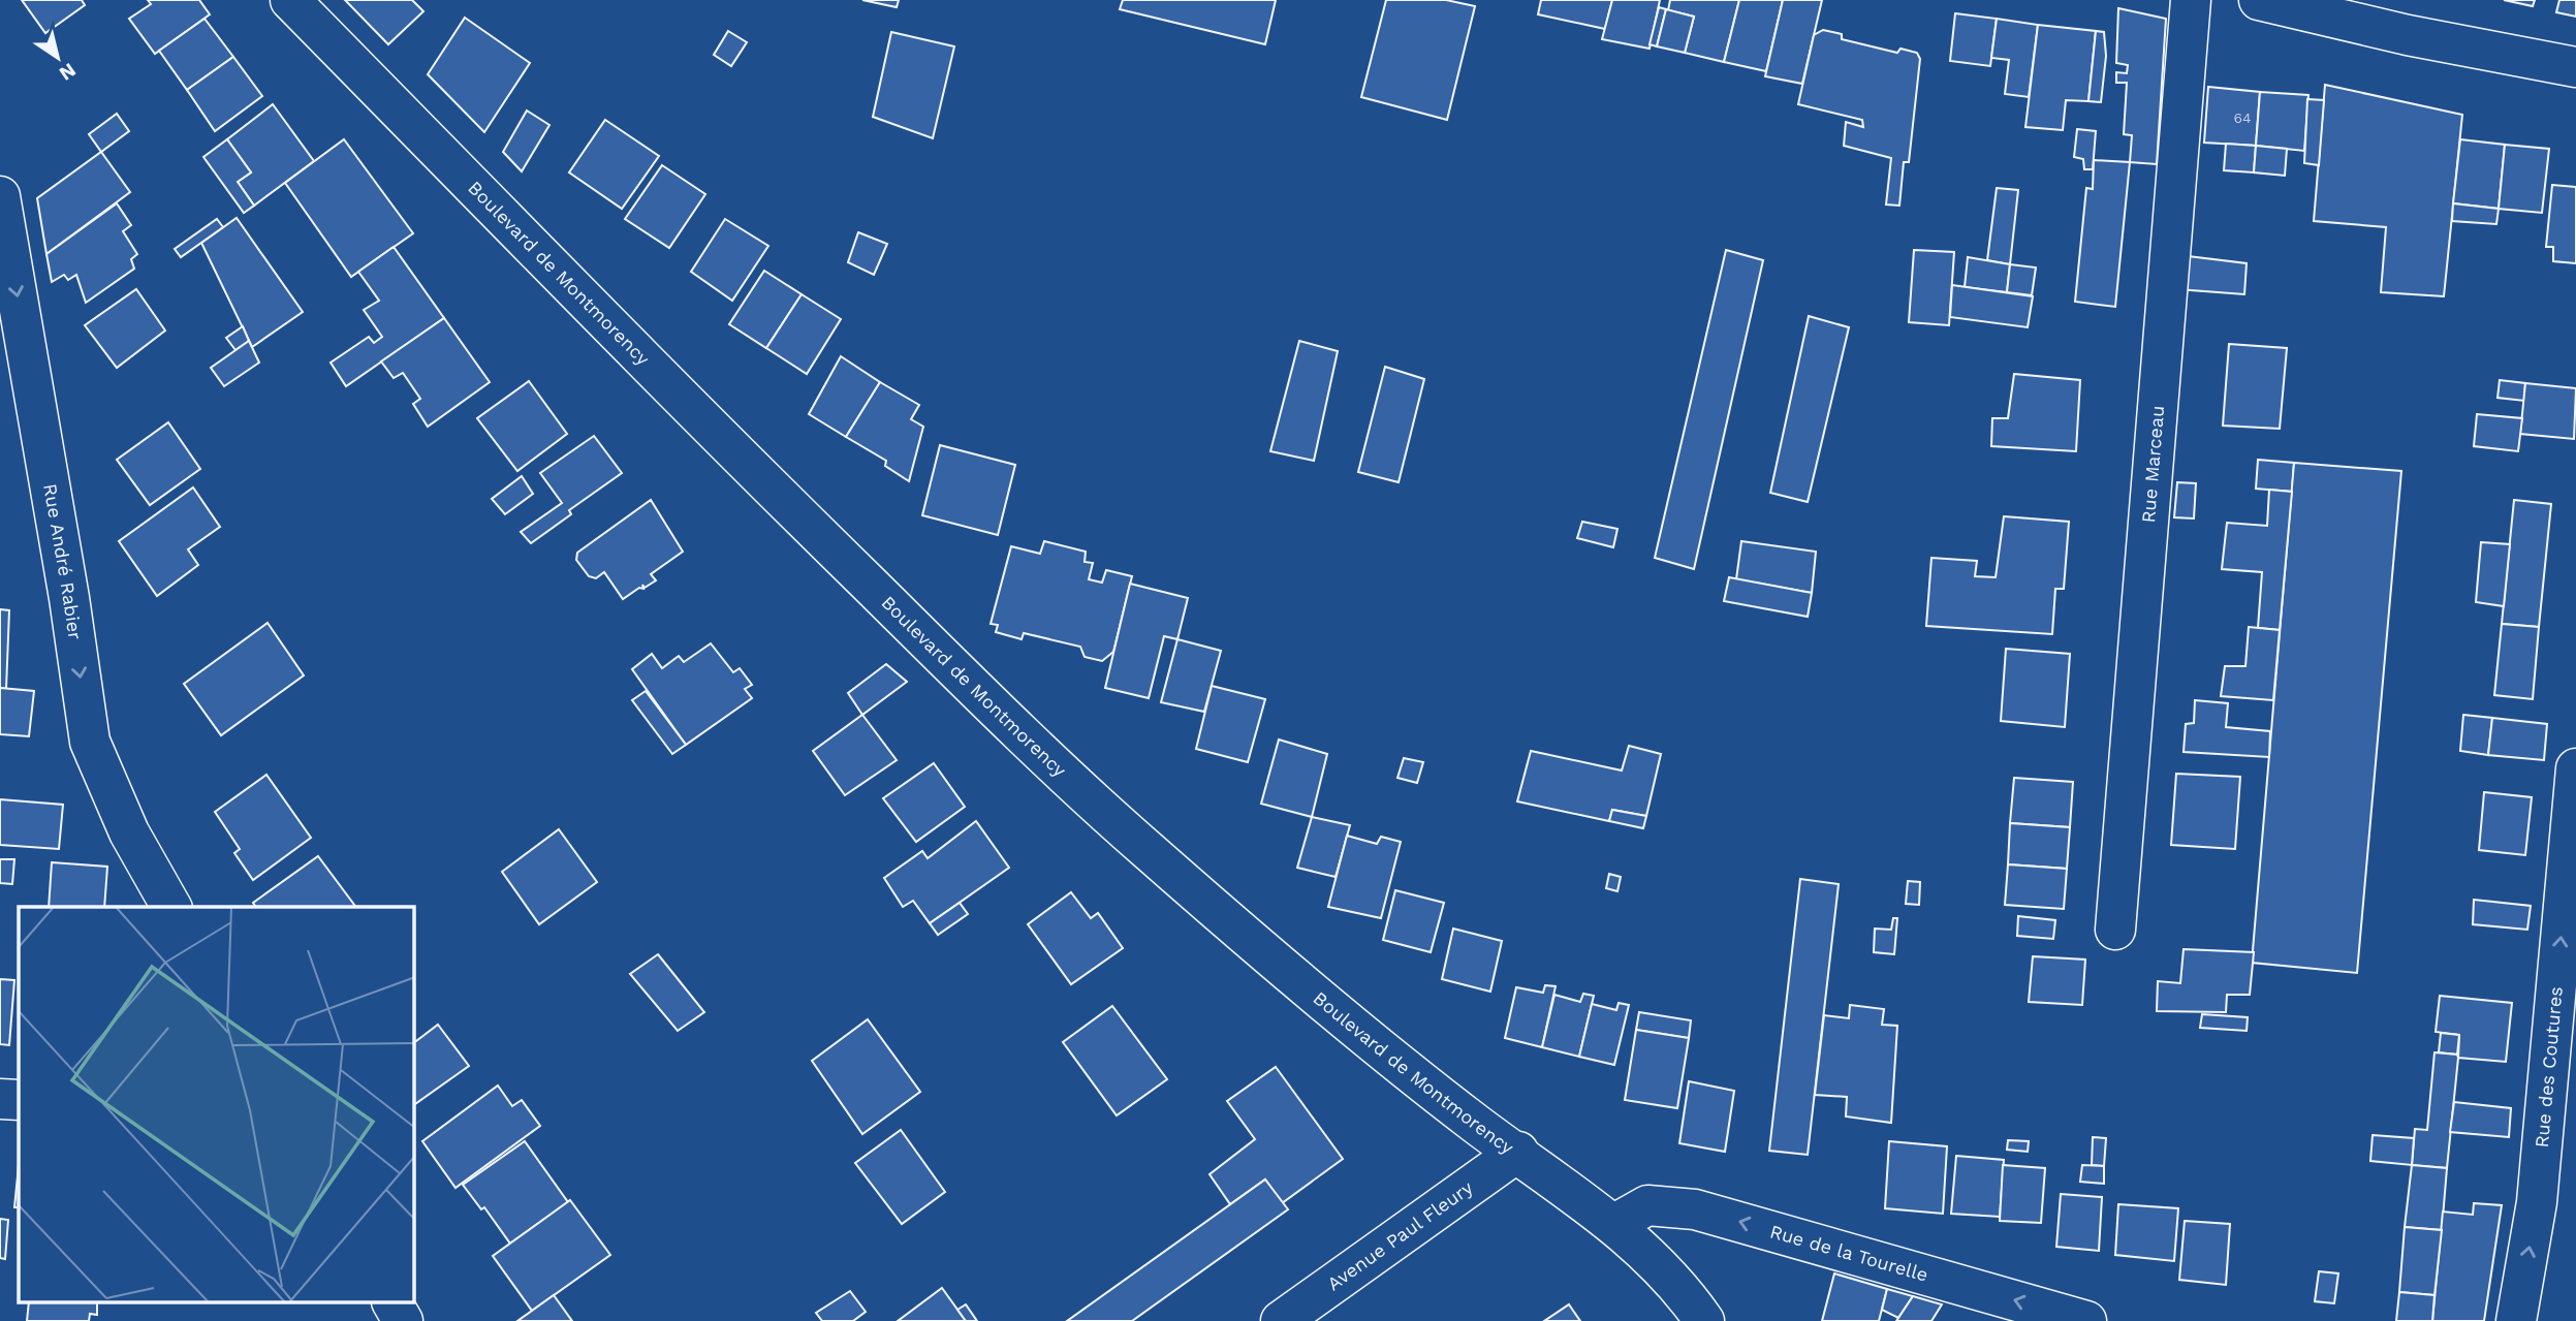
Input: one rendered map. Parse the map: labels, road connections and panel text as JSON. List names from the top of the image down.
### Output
{
  "streets": {
    "street": [
      "Boulevard de Montmorency",
      "Rue Marceau",
      "Rue André Rabier",
      "Rue des Coutures",
      "Avenue Paul Fleury",
      "Rue de la Tourelle"
    ]
  },
  "crossings": [
    ["Boulevard de Montmorency", "Avenue Paul Fleury"],
    ["Boulevard de Montmorency", "Rue de la Tourelle"]
  ],
  "one_way": ["Rue André Rabier", "Rue des Coutures", "Rue de la Tourelle"],
  "house_numbers": ["64"],
  "north": "bottom right"
}
